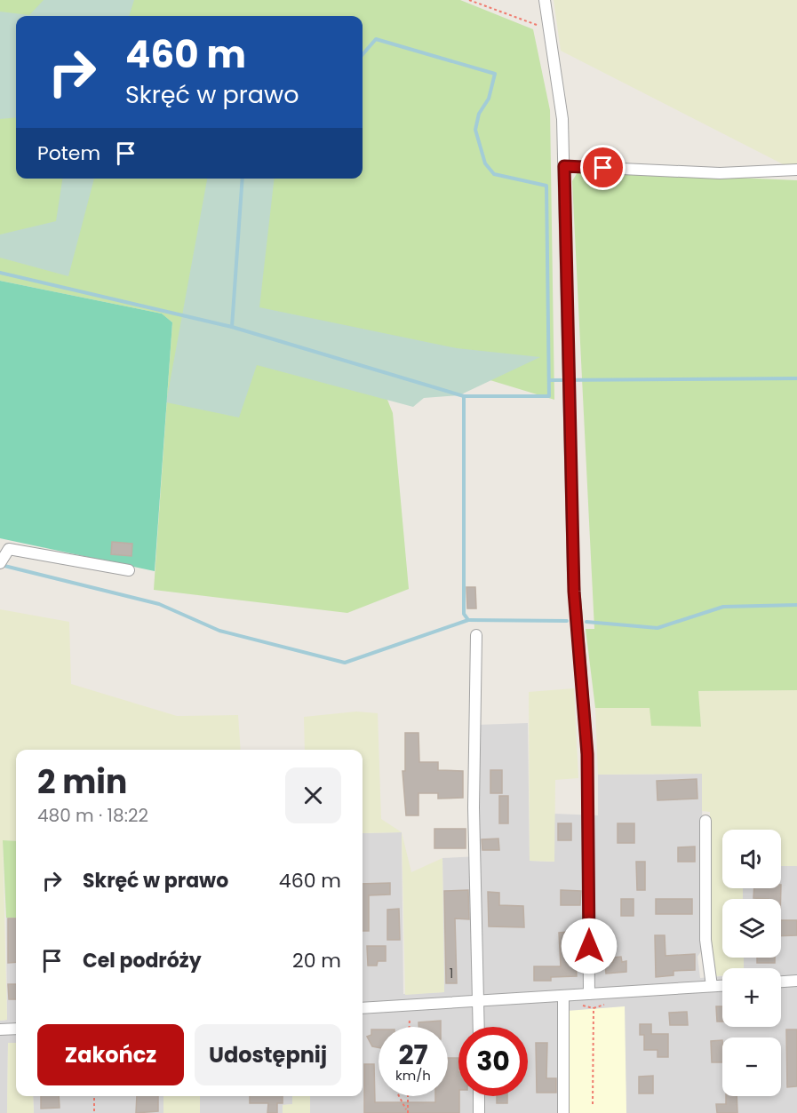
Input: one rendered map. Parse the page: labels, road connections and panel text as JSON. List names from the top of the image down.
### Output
{
  "house_numbers": ["1"],
  "page": {
    "turn": ["460 m", "Skręć w prawo"],
    "then": "Potem",
    "heading": ["2 min", "480 m · 18:22"],
    "map_buttons": ["+", "−"],
    "list": [
      {
        "name": "Skręć w prawo",
        "value": "460 m"
      },
      {
        "name": "Cel podróży",
        "value": "20 m"
      }
    ],
    "buttons": ["Zakończ", "Udostępnij"],
    "speed": "27 km/h",
    "limit": "30"
  }
}
